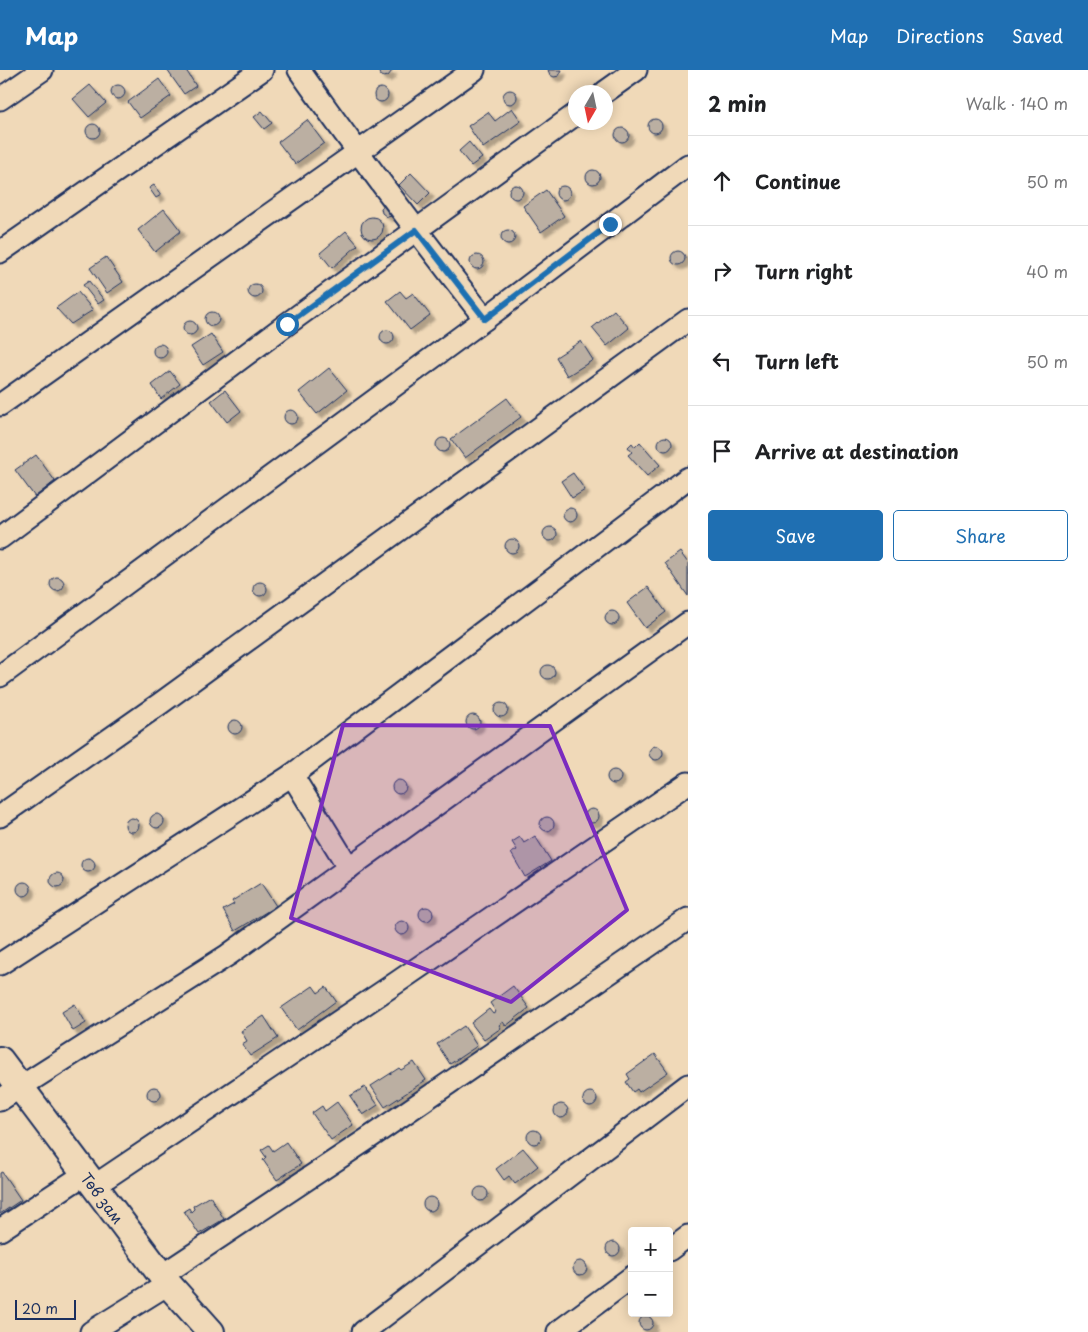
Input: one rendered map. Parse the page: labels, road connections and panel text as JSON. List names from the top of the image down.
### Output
{
  "streets": {
    "street": ["Төв зам"]
  },
  "scale_bar": "20 m",
  "north": "bottom",
  "page": {
    "header": "Map",
    "nav": ["Map", "Directions", "Saved"],
    "heading": ["2 min", "Walk · 140 m"],
    "list": [
      ["Continue", "50 m"],
      ["Turn right", "40 m"],
      ["Turn left", "50 m"],
      "Arrive at destination"
    ],
    "buttons": ["Save", "Share"],
    "map_buttons": ["+", "−"],
    "scale": "20 m"
  }
}
